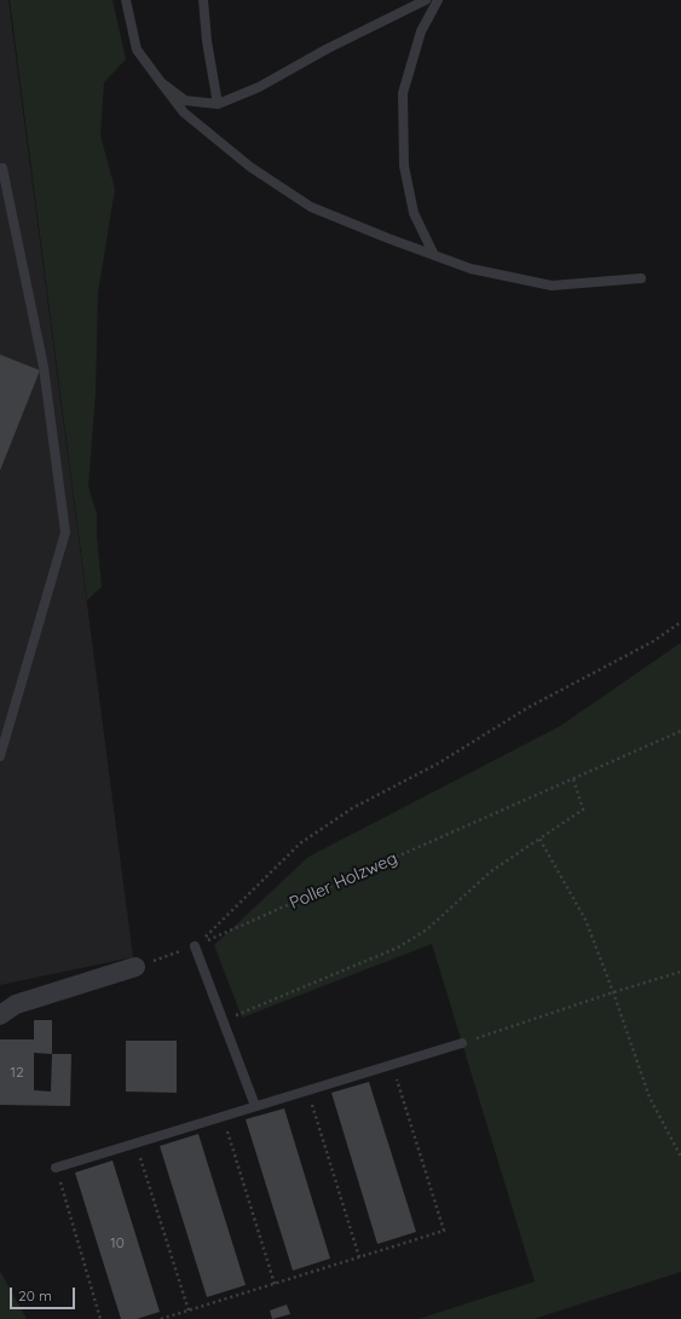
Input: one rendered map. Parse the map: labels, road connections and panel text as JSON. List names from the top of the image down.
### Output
{
  "streets": {
    "path": ["Poller Holzweg"]
  },
  "house_numbers": ["12", "10"],
  "scale_bar": "20 m"
}
